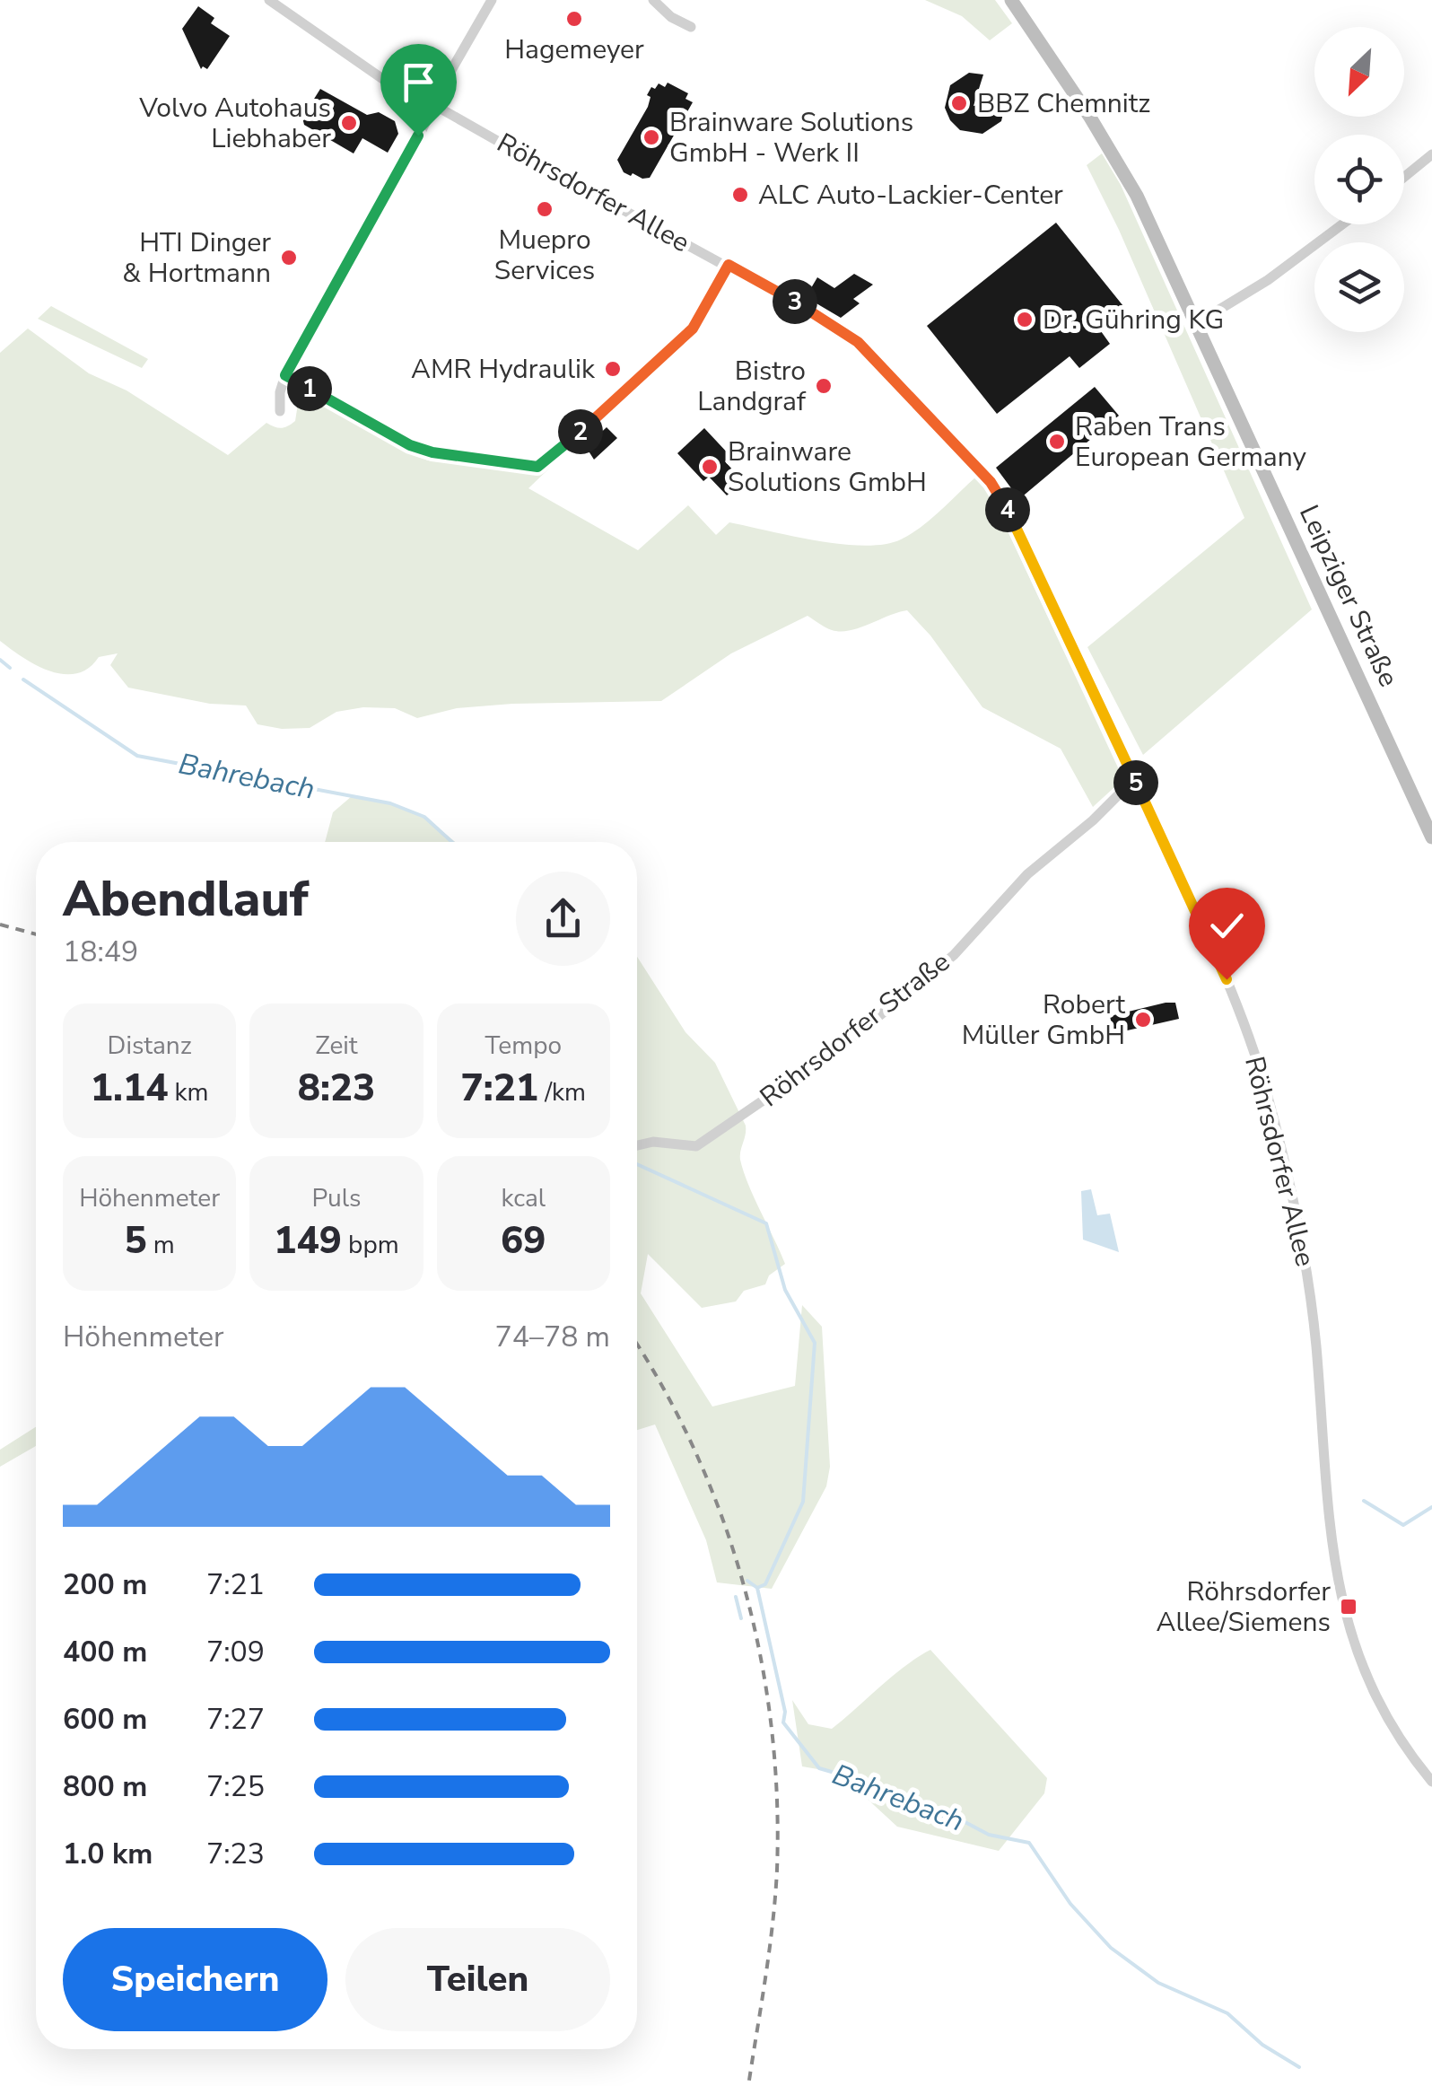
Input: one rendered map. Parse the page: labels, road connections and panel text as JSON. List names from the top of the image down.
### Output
{
  "streets": {
    "main road": ["Leipziger Straße"],
    "street": ["Röhrsdorfer Allee", "Röhrsdorfer Straße"]
  },
  "crossings": [
    ["Röhrsdorfer Allee", "Röhrsdorfer Straße"]
  ],
  "water": ["Bahrebach"],
  "places": {
    "other": [
      "Hagemeyer",
      "BBZ Chemnitz",
      "Volvo Autohaus Liebhaber",
      "Brainware Solutions GmbH - Werk II",
      "ALC Auto-Lackier-Center",
      "Muepro Services",
      "HTI Dinger & Hortmann",
      "Dr. Gühring KG",
      "AMR Hydraulik",
      "Bistro Landgraf",
      "Raben Trans European Germany",
      "Brainware Solutions GmbH",
      "Robert Müller GmbH"
    ],
    "transit": ["Röhrsdorfer Allee/Siemens"]
  },
  "north": "bottom left",
  "page": {
    "pins": [
      "3",
      "1",
      "2",
      "4",
      "5"
    ],
    "heading": ["Abendlauf", "18:49"],
    "stats": [
      ["Distanz", "1.14 km"],
      ["Zeit", "8:23"],
      ["Tempo", "7:21 /km"],
      ["Höhenmeter", "5 m"],
      ["Puls", "149 bpm"],
      ["kcal", "69"]
    ],
    "chart": ["Höhenmeter", "74–78 m"],
    "list": [
      {
        "name": "200 m",
        "note": "7:21"
      },
      {
        "name": "400 m",
        "note": "7:09"
      },
      {
        "name": "600 m",
        "note": "7:27"
      },
      {
        "name": "800 m",
        "note": "7:25"
      },
      {
        "name": "1.0 km",
        "note": "7:23"
      }
    ],
    "buttons": ["Speichern", "Teilen"]
  }
}
